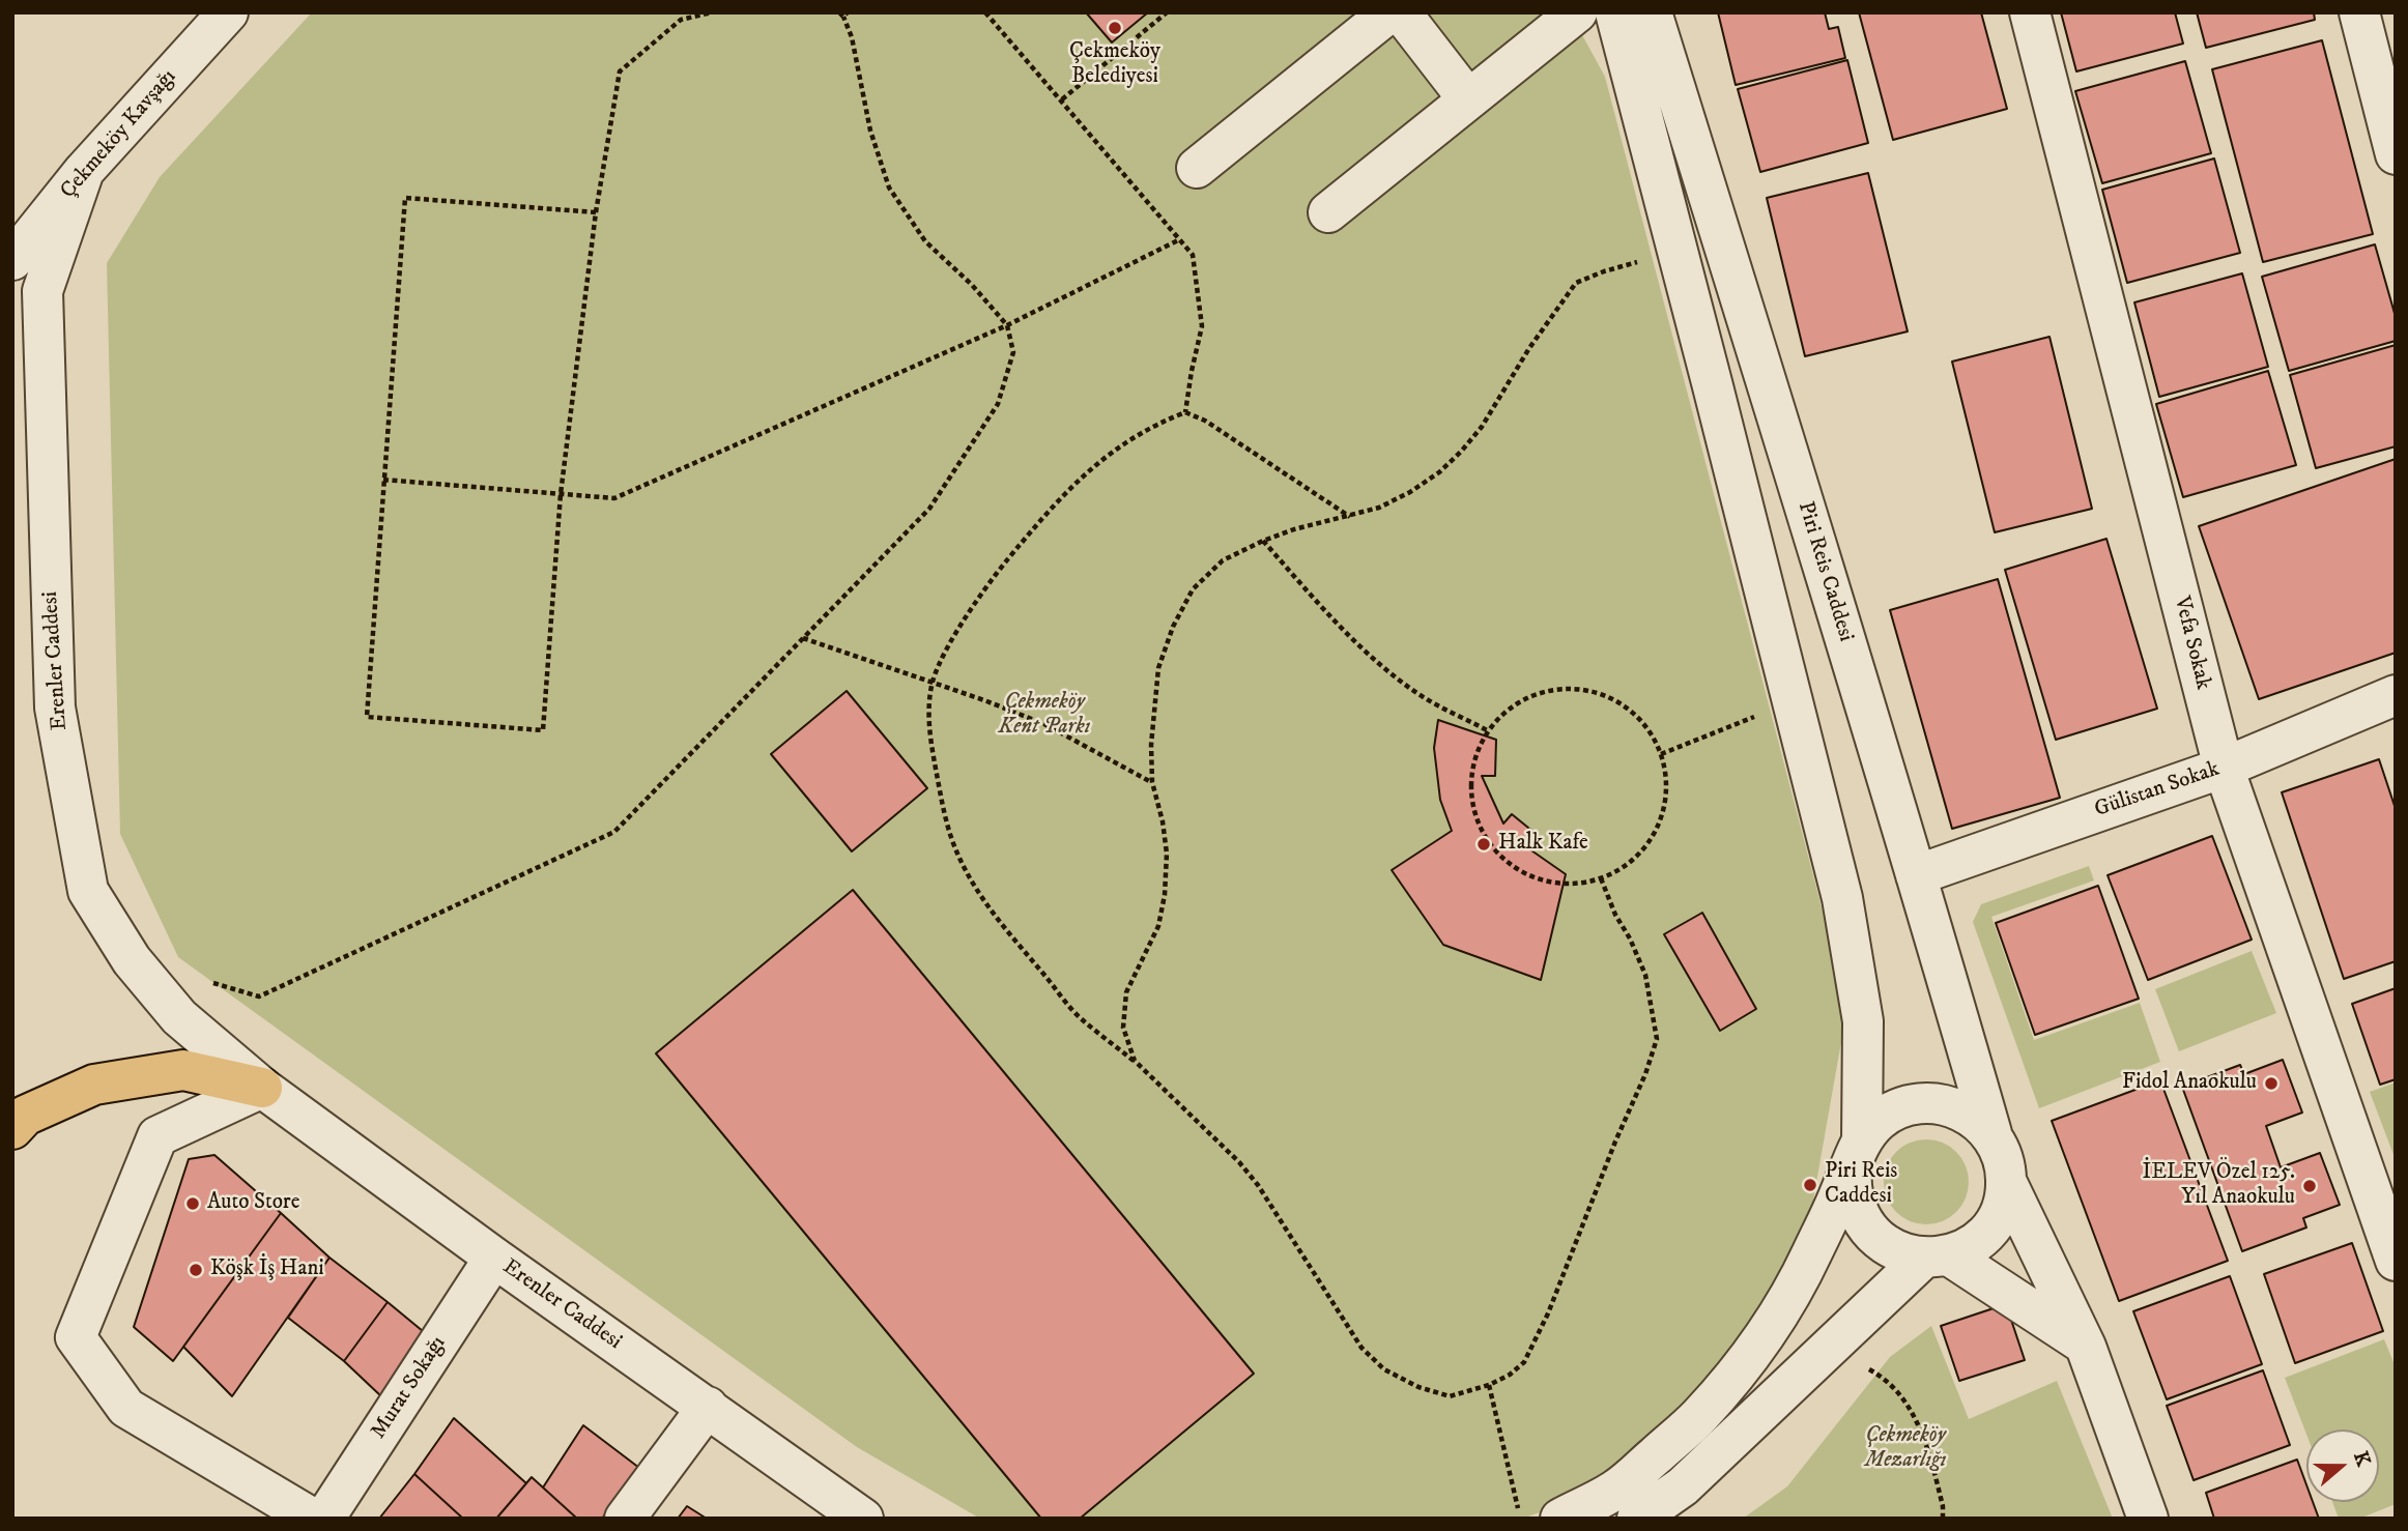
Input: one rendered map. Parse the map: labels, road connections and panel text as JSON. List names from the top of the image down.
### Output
{
  "streets": {
    "street": [
      "Çekmeköy Kavşağı",
      "Piri Reis Caddesi",
      "Vefa Sokak",
      "Erenler Caddesi",
      "Gülistan Sokak",
      "Murat Sokağı"
    ]
  },
  "crossings": [
    ["Çekmeköy Kavşağı", "Erenler Caddesi"],
    ["Piri Reis Caddesi", "Gülistan Sokak"],
    ["Vefa Sokak", "Gülistan Sokak"],
    ["Erenler Caddesi", "Murat Sokağı"]
  ],
  "parks": ["Çekmeköy Kent Parkı", "Çekmeköy Mezarlığı"],
  "places": [
    "Çekmeköy Belediyesi",
    "Halk Kafe",
    "Fidol Anaokulu",
    "Piri Reis Caddesi",
    "İELEV Özel 125. Yıl Anaokulu",
    "Auto Store",
    "Köşk İş Hani"
  ],
  "north": "right"
}
